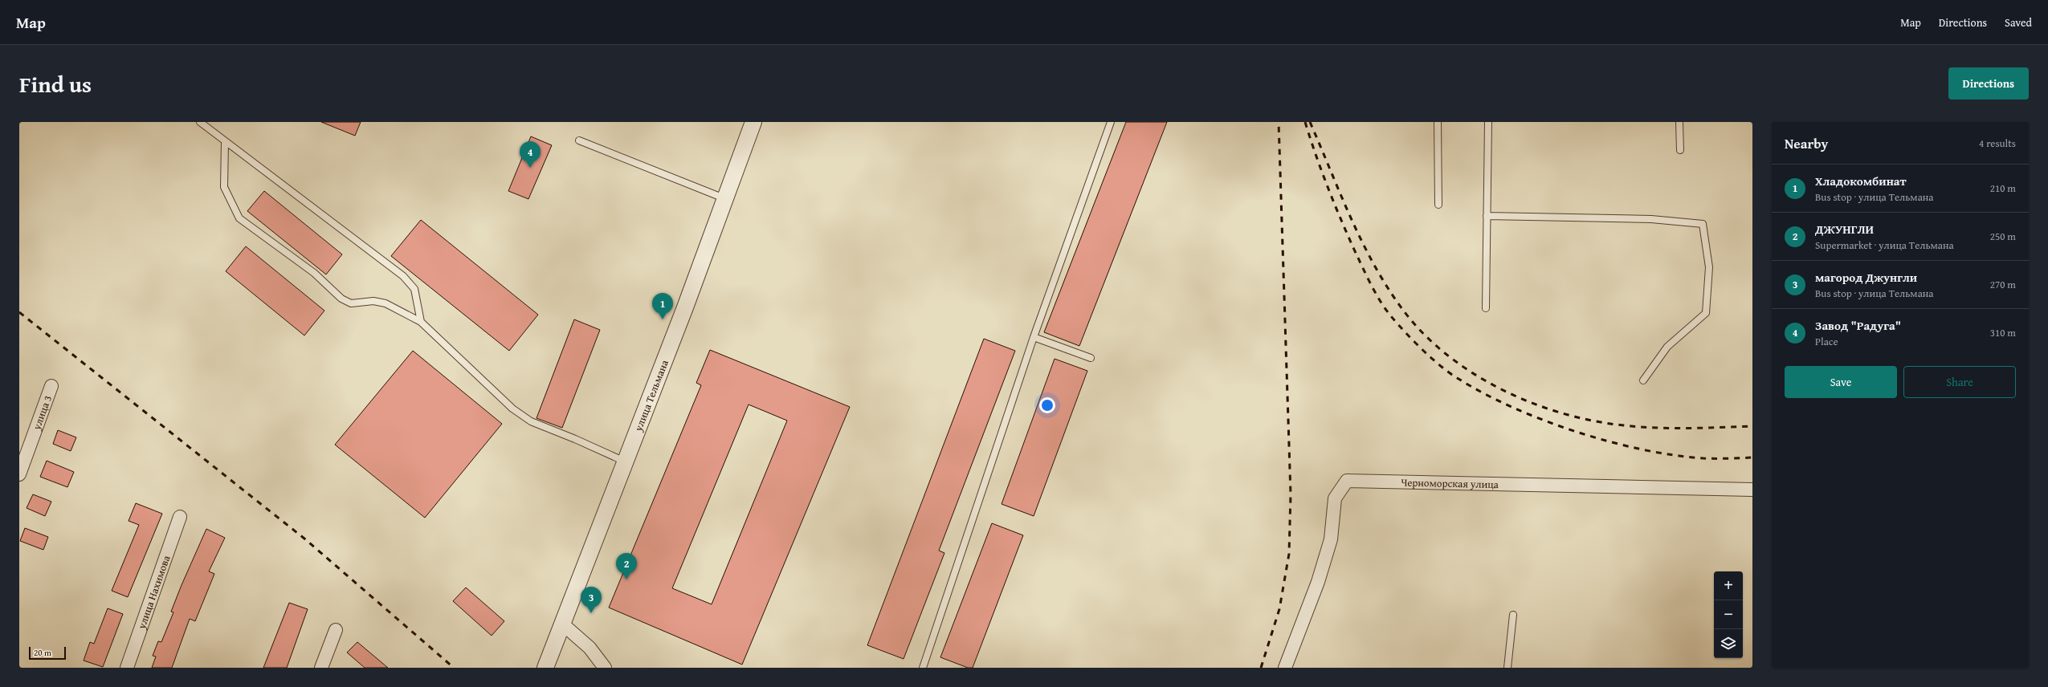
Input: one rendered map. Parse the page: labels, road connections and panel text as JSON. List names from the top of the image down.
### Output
{
  "streets": {
    "street": [
      "улица Тельмана",
      "улица 3",
      "Черноморская улица",
      "улица Нахимова"
    ]
  },
  "scale_bar": "20 m",
  "page": {
    "header": "Map",
    "nav": ["Map", "Directions", "Saved"],
    "title": "Find us",
    "buttons": [
      "Directions",
      ["Save", "Share"]
    ],
    "heading": ["Nearby", "4 results"],
    "pins": [
      "4",
      "1",
      "2",
      "3"
    ],
    "list": [
      {
        "mark": "1",
        "name": "Хладокомбинат",
        "note": "Bus stop · улица Тельмана",
        "value": "210 m"
      },
      {
        "mark": "2",
        "name": "ДЖУНГЛИ",
        "note": "Supermarket · улица Тельмана",
        "value": "250 m"
      },
      {
        "mark": "3",
        "name": "магород Джунгли",
        "note": "Bus stop · улица Тельмана",
        "value": "270 m"
      },
      {
        "mark": "4",
        "name": "Завод \"Радуга\"",
        "note": "Place",
        "value": "310 m"
      }
    ],
    "map_buttons": ["+", "−"],
    "scale": "20 m"
  }
}
